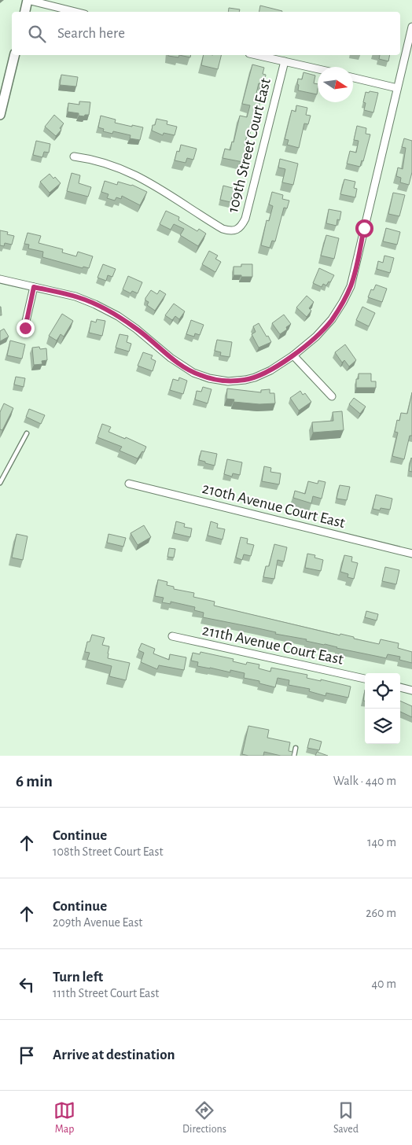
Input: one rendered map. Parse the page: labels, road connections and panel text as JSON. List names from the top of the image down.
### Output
{
  "streets": {
    "street": ["109th Street Court East", "210th Avenue Court East", "211th Avenue Court East"]
  },
  "north": "right",
  "page": {
    "search": "Search here",
    "heading": ["6 min", "Walk · 440 m"],
    "list": [
      ["Continue", "108th Street Court East", "140 m"],
      ["Continue", "209th Avenue East", "260 m"],
      ["Turn left", "111th Street Court East", "40 m"],
      "Arrive at destination"
    ],
    "nav": ["Map", "Directions", "Saved"]
  }
}
